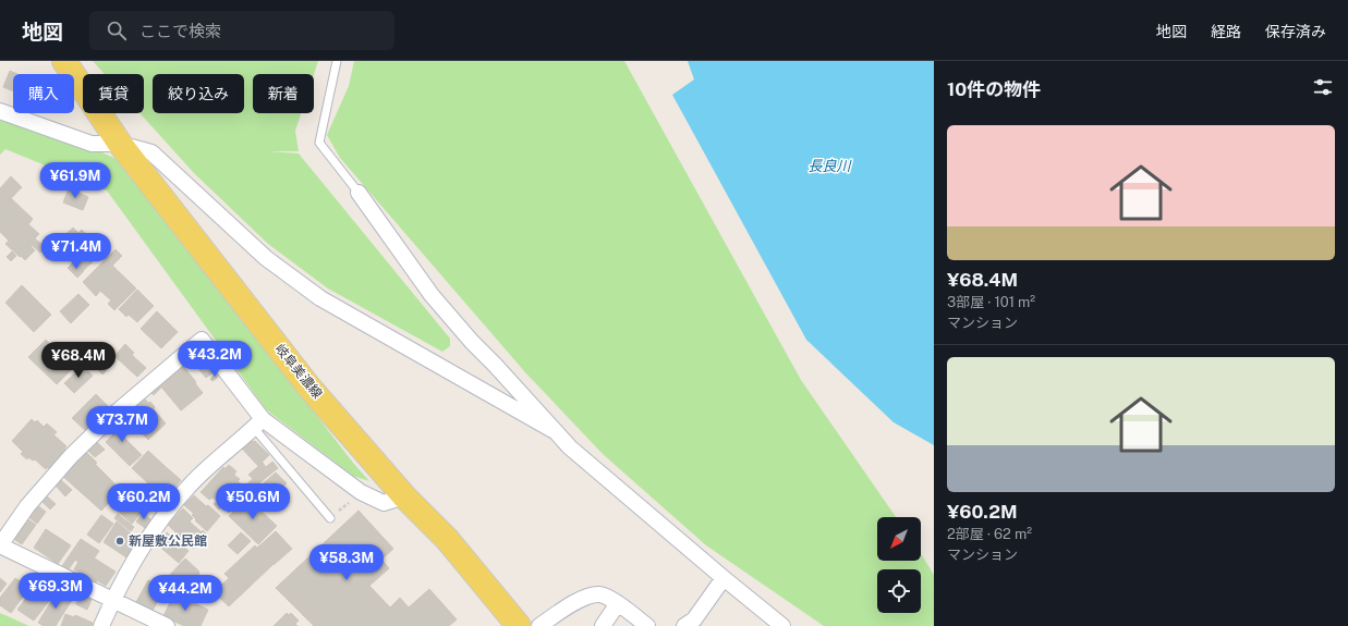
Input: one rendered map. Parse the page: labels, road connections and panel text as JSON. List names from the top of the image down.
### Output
{
  "streets": {
    "main road": ["岐阜美濃線"]
  },
  "water": ["長良川"],
  "places": ["新屋敷公民館"],
  "north": "bottom left",
  "page": {
    "header": "地図",
    "search": "ここで検索",
    "nav": ["地図", "経路", "保存済み"],
    "heading": "10件の物件",
    "chip": [
      "購入",
      "賃貸",
      "絞り込み",
      "新着"
    ],
    "list": [
      {
        "name": "¥68.4M",
        "note": "3部屋 · 101 m² · マンション"
      },
      {
        "name": "¥60.2M",
        "note": "2部屋 · 62 m² · マンション"
      }
    ],
    "price": [
      "¥61.9M",
      "¥71.4M",
      "¥43.2M",
      "¥68.4M",
      "¥73.7M",
      "¥60.2M",
      "¥50.6M",
      "¥58.3M",
      "¥69.3M",
      "¥44.2M"
    ]
  }
}
